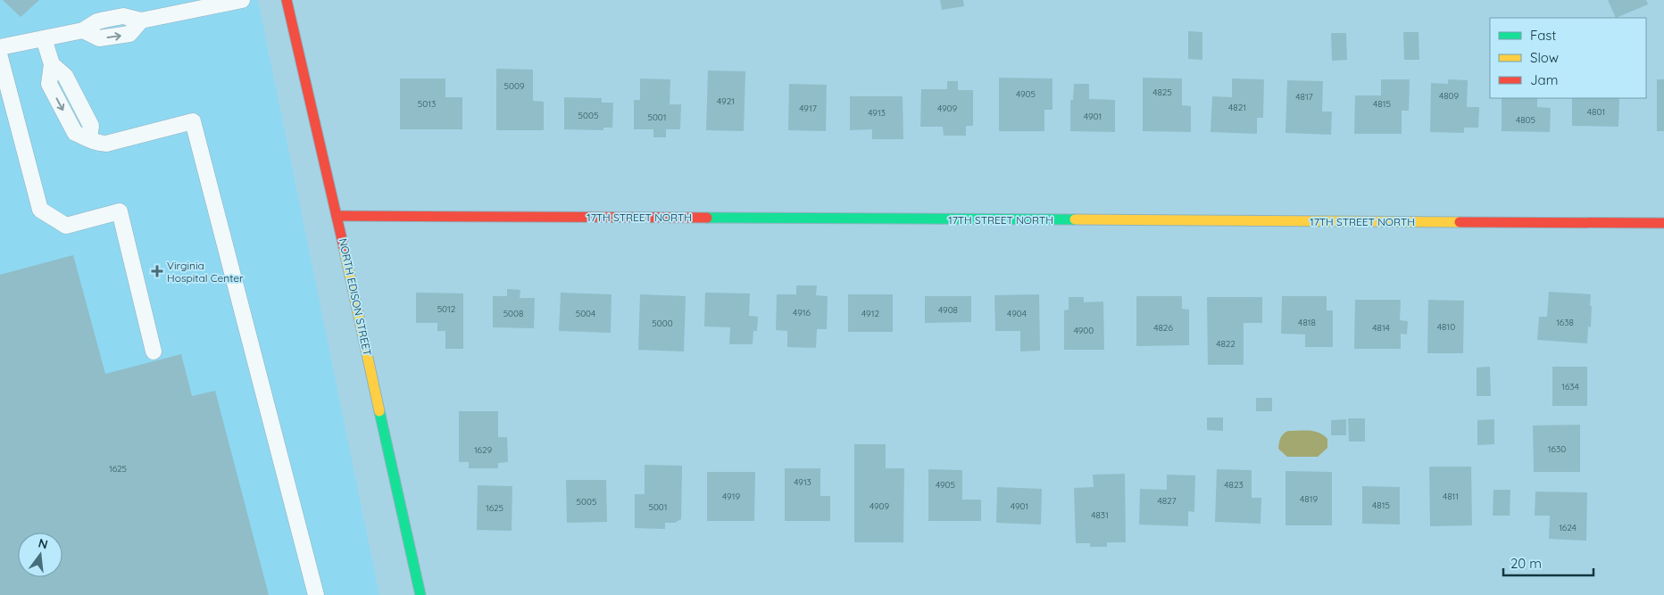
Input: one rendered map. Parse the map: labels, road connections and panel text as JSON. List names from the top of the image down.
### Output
{
  "streets": {
    "street": ["17TH STREET NORTH", "NORTH EDISON STREET"]
  },
  "crossings": [
    ["17TH STREET NORTH", "NORTH EDISON STREET"]
  ],
  "places": {
    "health": ["Virginia Hospital Center"]
  },
  "house_numbers": [
    "5009",
    "4825",
    "4905",
    "4809",
    "4817",
    "4921",
    "5013",
    "4815",
    "4821",
    "4917",
    "4909",
    "4801",
    "4913",
    "5005",
    "4901",
    "5001",
    "4805",
    "5012",
    "4908",
    "4916",
    "5008",
    "5004",
    "4912",
    "4904",
    "4818",
    "1638",
    "5000",
    "4810",
    "4826",
    "4814",
    "4900",
    "4822",
    "1634",
    "1630",
    "1629",
    "1625",
    "4913",
    "4905",
    "4823",
    "4919",
    "4811",
    "4819",
    "4827",
    "5005",
    "4815",
    "4909",
    "4901",
    "5001",
    "1625",
    "4831",
    "1624"
  ],
  "legend": ["Fast", "Slow", "Jam"],
  "scale_bar": "20 m",
  "north": "top"
}
